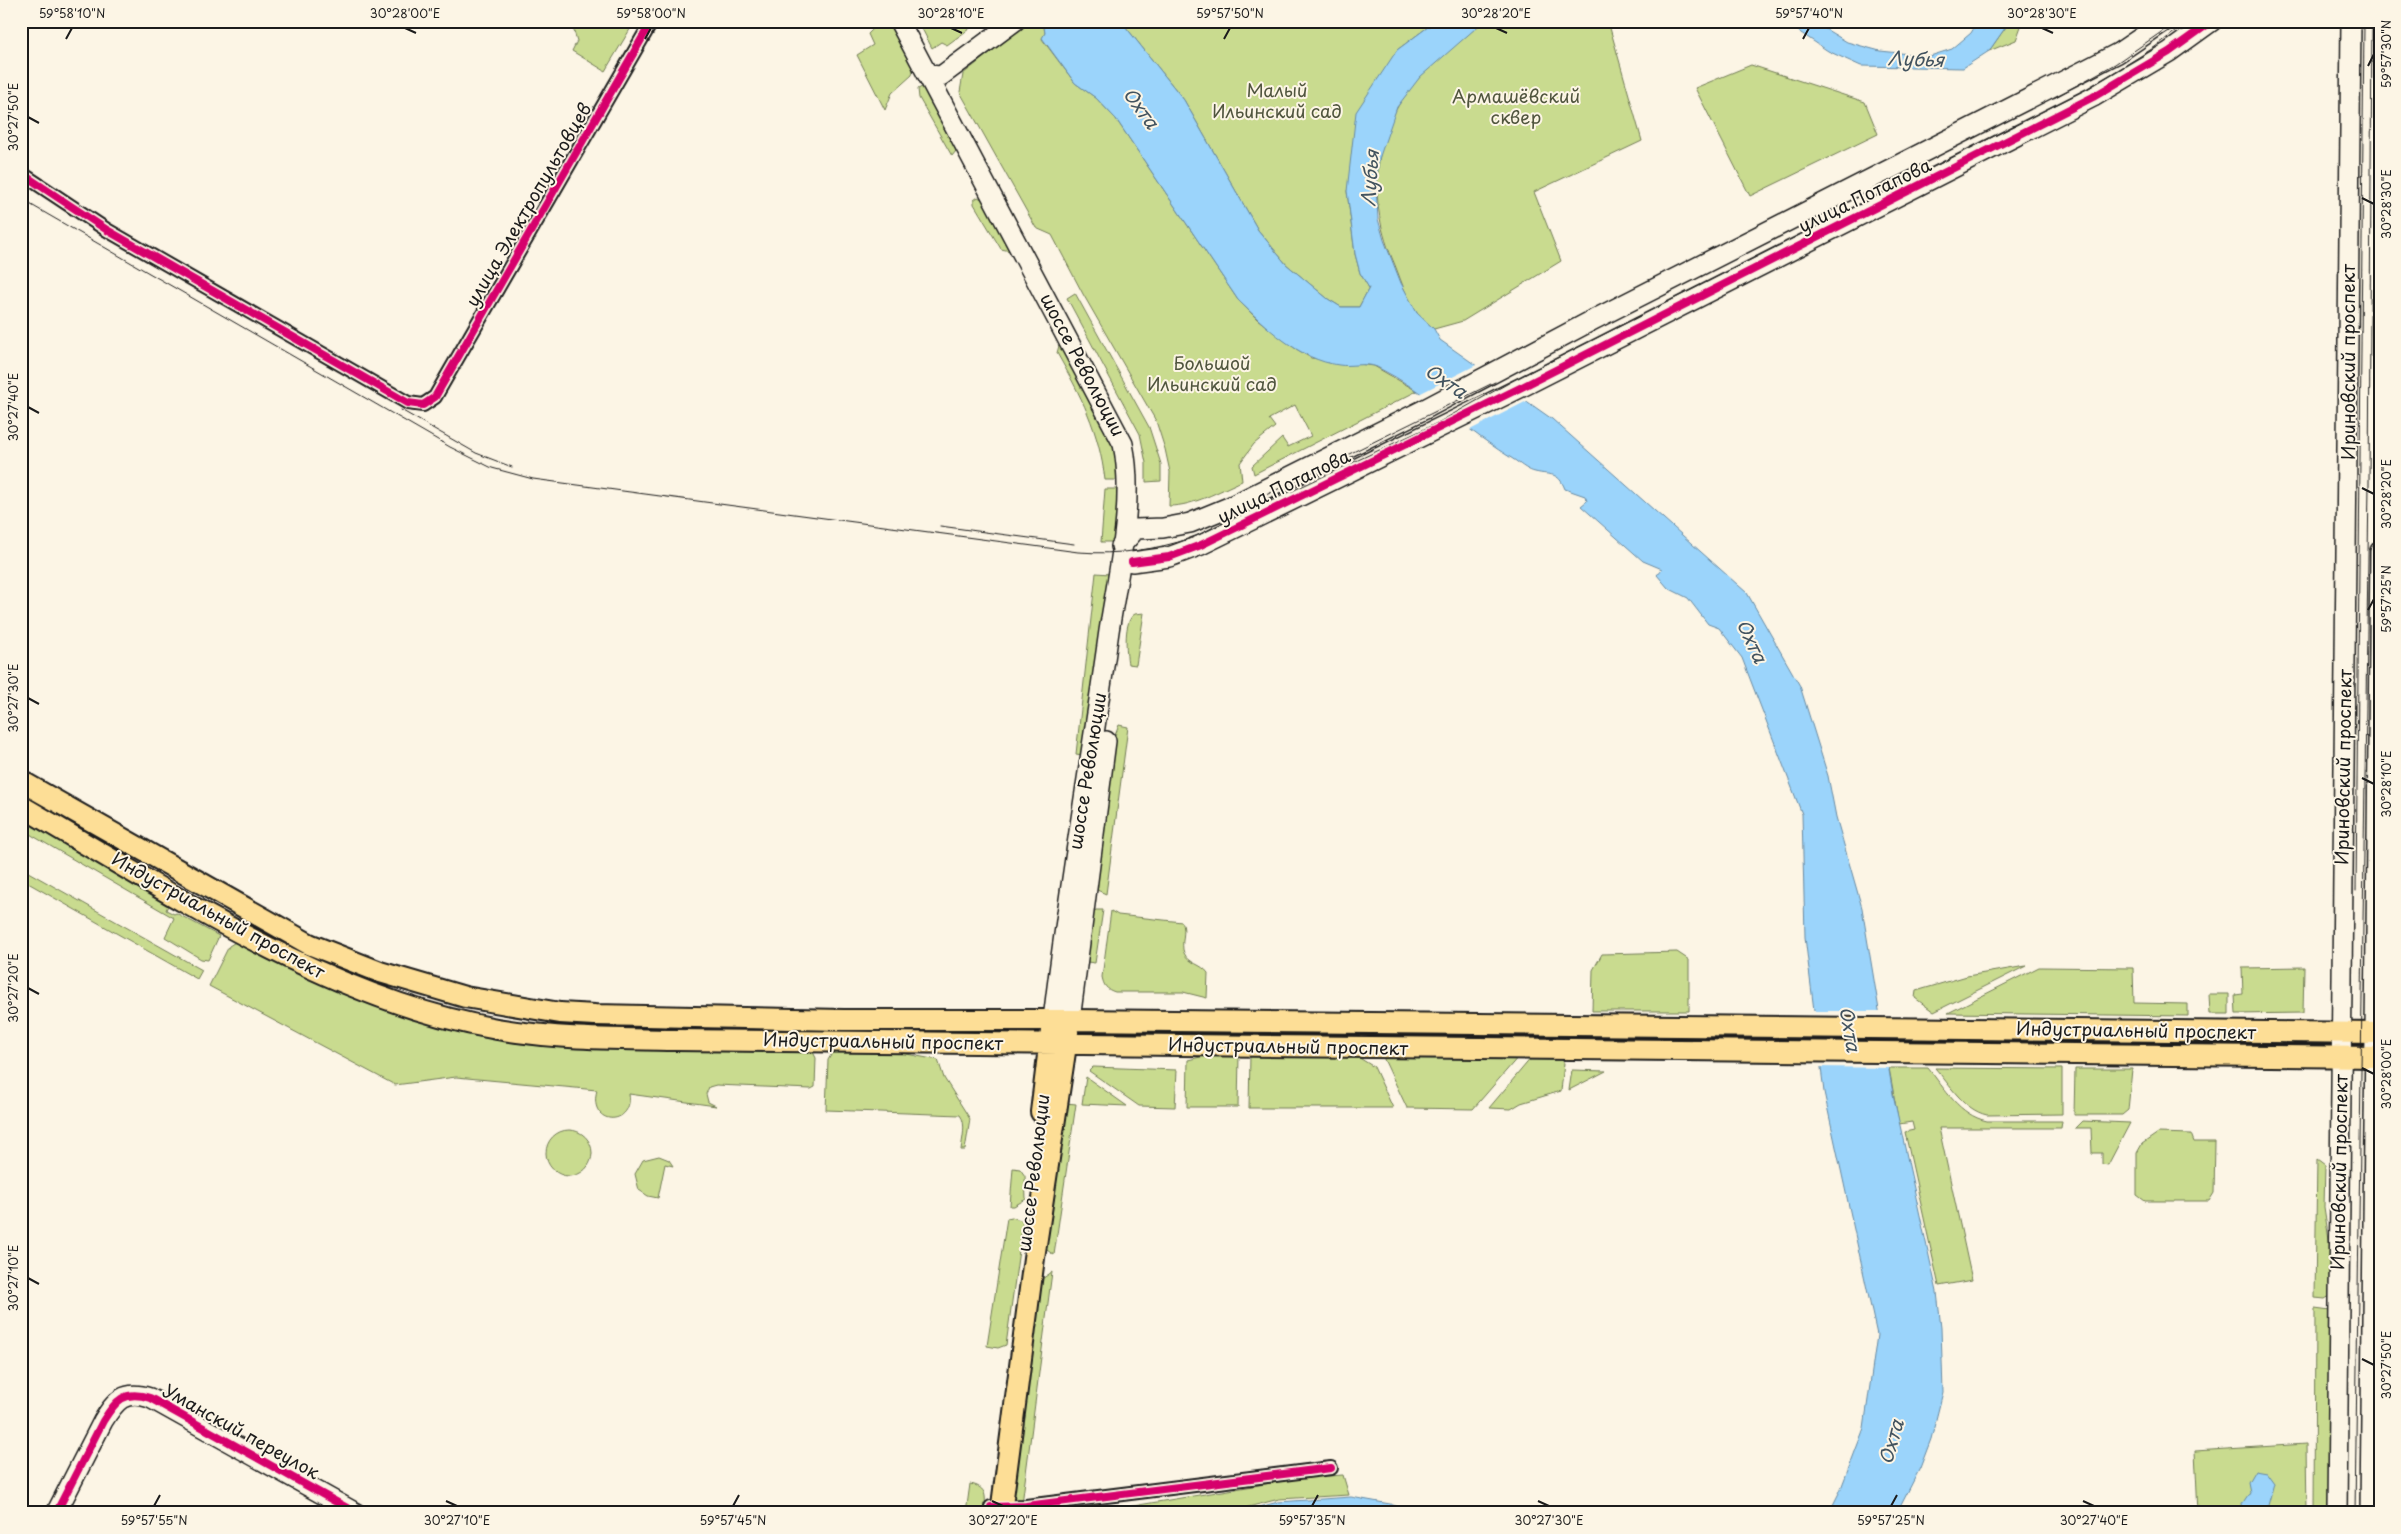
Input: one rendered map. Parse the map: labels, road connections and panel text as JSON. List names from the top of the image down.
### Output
{
  "streets": {
    "main road": [
      "улица Потапова",
      "Ириновский проспект",
      "шоссе Революции",
      "Индустриальный проспект",
      "Уманский переулок"
    ],
    "street": ["улица Электропультовцев"]
  },
  "crossings": [
    ["улица Потапова", "шоссе Революции"],
    ["Ириновский проспект", "Индустриальный проспект"],
    ["шоссе Революции", "Индустриальный проспект"]
  ],
  "water": ["Лубья", "Охта"],
  "parks": ["Малый Ильинский сад", "Армашёвский сквер", "Большой Ильинский сад"],
  "coordinates": [
    "59°58'10\"N",
    "30°28'00\"E",
    "59°58'00\"N",
    "30°28'10\"E",
    "59°57'50\"N",
    "30°28'20\"E",
    "59°57'40\"N",
    "30°28'30\"E",
    "59°57'30\"N",
    "30°27'50\"E",
    "30°27'40\"E",
    "59°57'25\"N",
    "30°27'30\"E",
    "30°27'20\"E",
    "30°27'10\"E",
    "59°57'55\"N",
    "59°57'45\"N",
    "59°57'35\"N"
  ]
}
